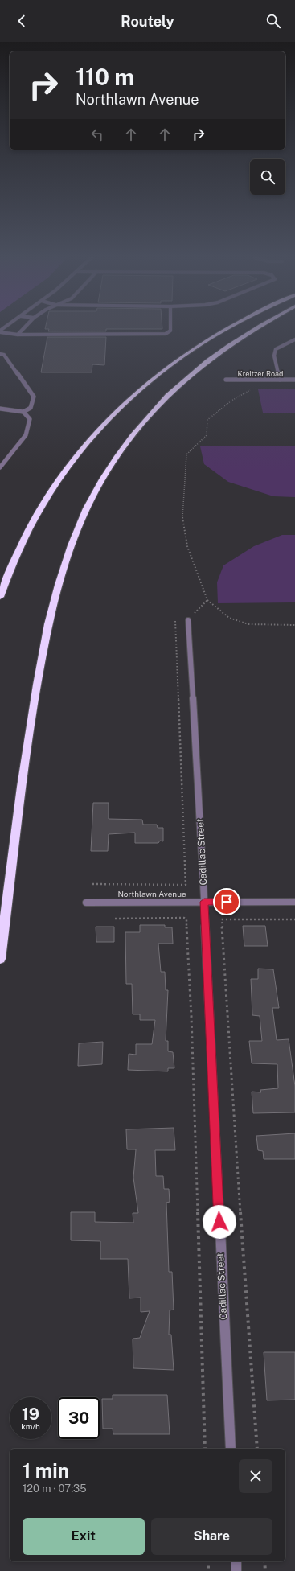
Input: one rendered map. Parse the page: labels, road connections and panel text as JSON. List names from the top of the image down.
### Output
{
  "streets": {
    "street": ["Kreitzer Road", "Cadillac Street", "Northlawn Avenue"]
  },
  "crossings": [
    ["Cadillac Street", "Northlawn Avenue"]
  ],
  "page": {
    "header": "Routely",
    "turn": ["110 m", "Northlawn Avenue"],
    "speed": "19 km/h",
    "limit": "30",
    "heading": ["1 min", "120 m · 07:35"],
    "buttons": ["Exit", "Share"]
  }
}
